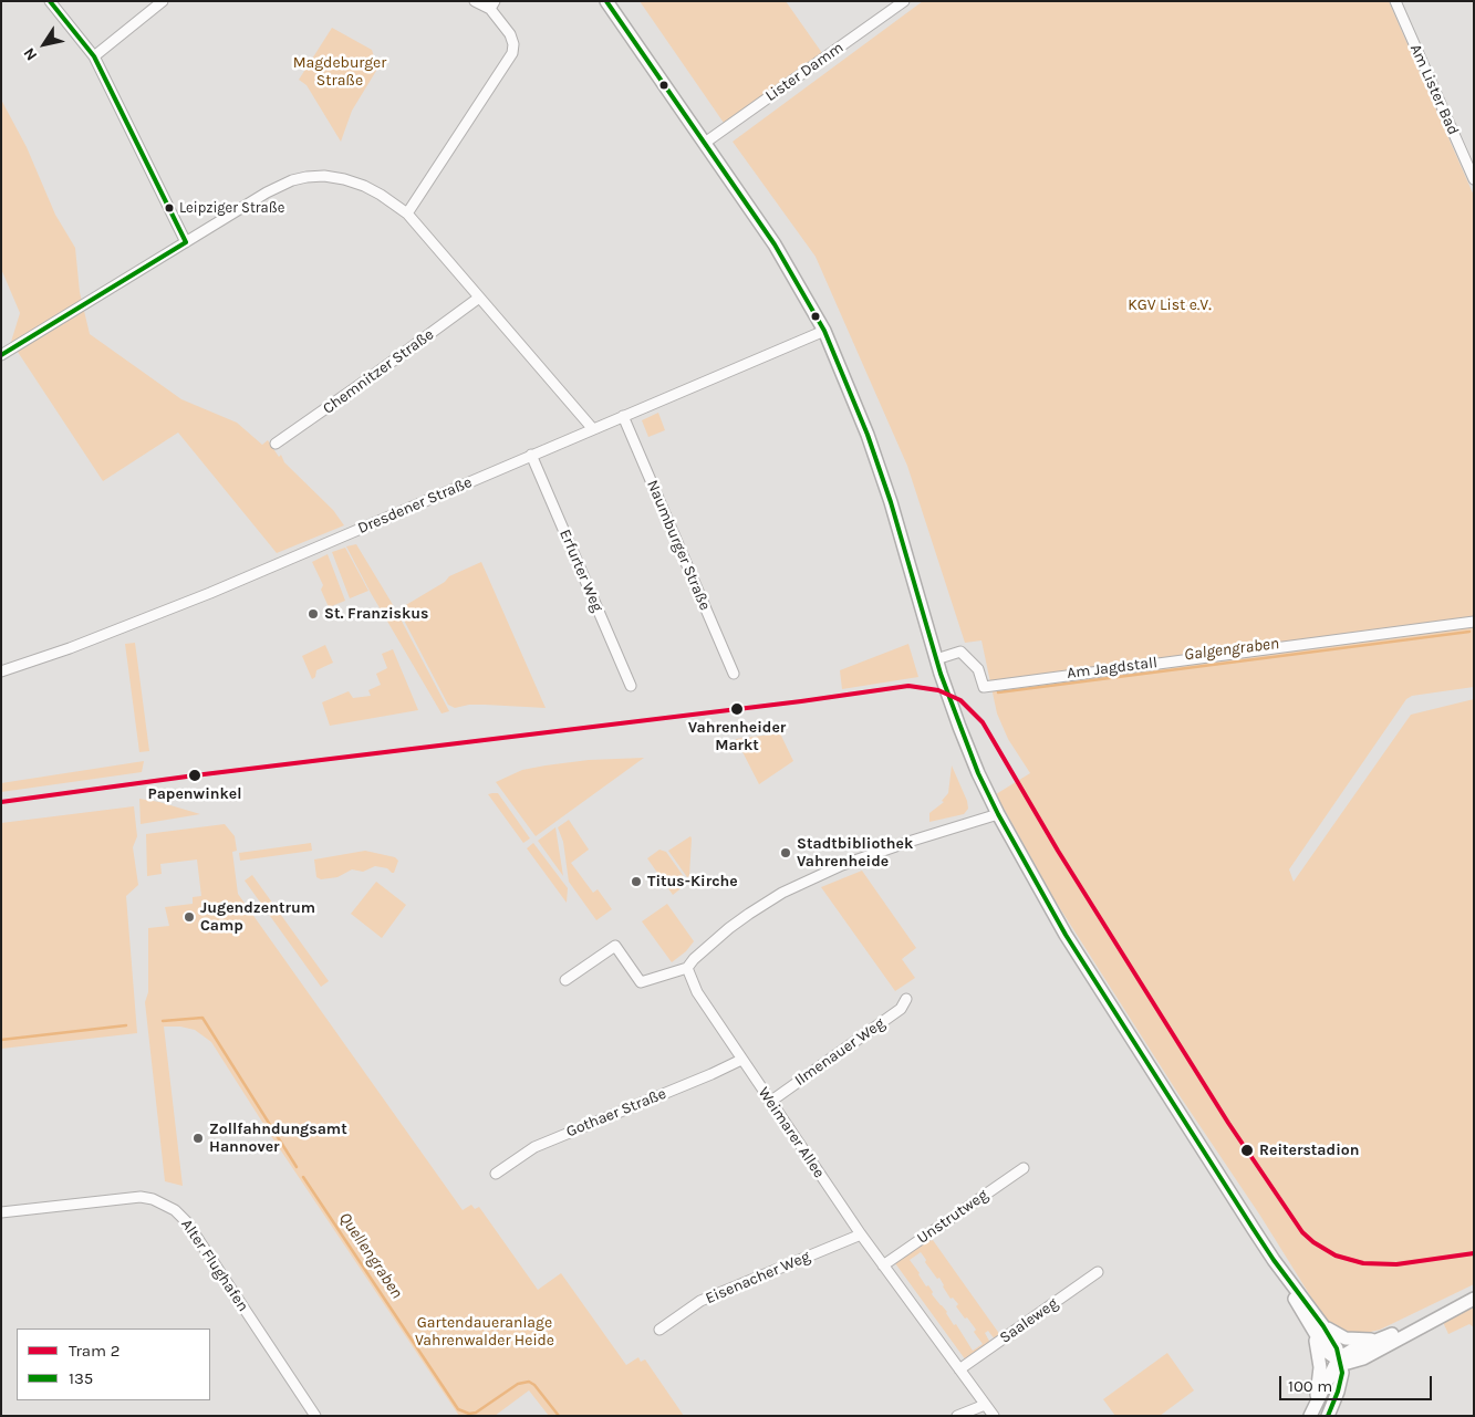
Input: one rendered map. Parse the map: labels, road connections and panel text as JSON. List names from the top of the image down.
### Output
{
  "streets": {
    "street": [
      "Lister Damm",
      "Am Lister Bad",
      "Chemnitzer Straße",
      "Dresdener Straße",
      "Naumburger Straße",
      "Erfurter Weg",
      "Am Jagdstall",
      "Ilmenauer Weg",
      "Gothaer Straße",
      "Weimarer Allee",
      "Unstrutweg",
      "Alter Flughafen",
      "Eisenacher Weg",
      "Saaleweg"
    ]
  },
  "crossings": [
    ["Dresdener Straße", "Naumburger Straße"],
    ["Dresdener Straße", "Erfurter Weg"],
    ["Ilmenauer Weg", "Weimarer Allee"],
    ["Gothaer Straße", "Weimarer Allee"],
    ["Weimarer Allee", "Unstrutweg"],
    ["Weimarer Allee", "Eisenacher Weg"],
    ["Weimarer Allee", "Saaleweg"]
  ],
  "water": ["Galgengraben", "Quellengraben"],
  "parks": ["Magdeburger Straße", "KGV List e.V.", "Gartendaueranlage Vahrenwalder Heide"],
  "places": [
    "Leipziger Straße",
    "St. Franziskus",
    "Vahrenheider Markt",
    "Papenwinkel",
    "Stadtbibliothek Vahrenheide",
    "Titus-Kirche",
    "Jugendzentrum Camp",
    "Zollfahndungsamt Hannover",
    "Reiterstadion"
  ],
  "lines": ["transit line 135", "tram line 2"],
  "legend": ["Tram 2", "135"],
  "scale_bar": "100 m",
  "north": "bottom left"
}
